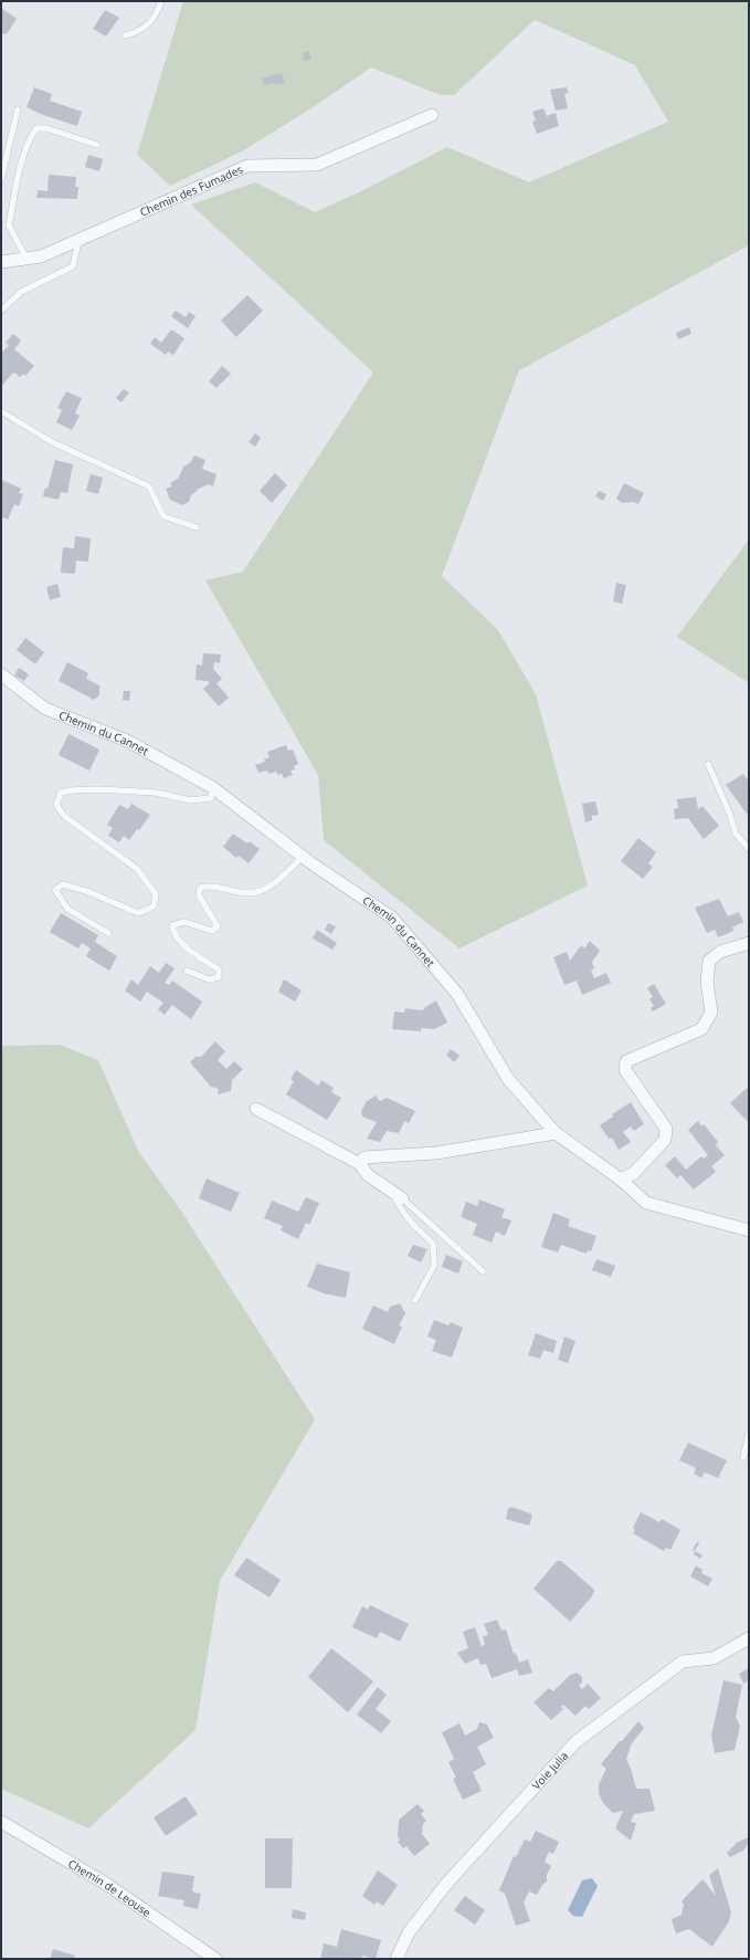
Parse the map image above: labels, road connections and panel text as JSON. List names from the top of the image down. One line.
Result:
{"streets":{"street":["Chemin des Fumades","Chemin du Cannet","Voie Julia","Chemin de Leouse"]}}
